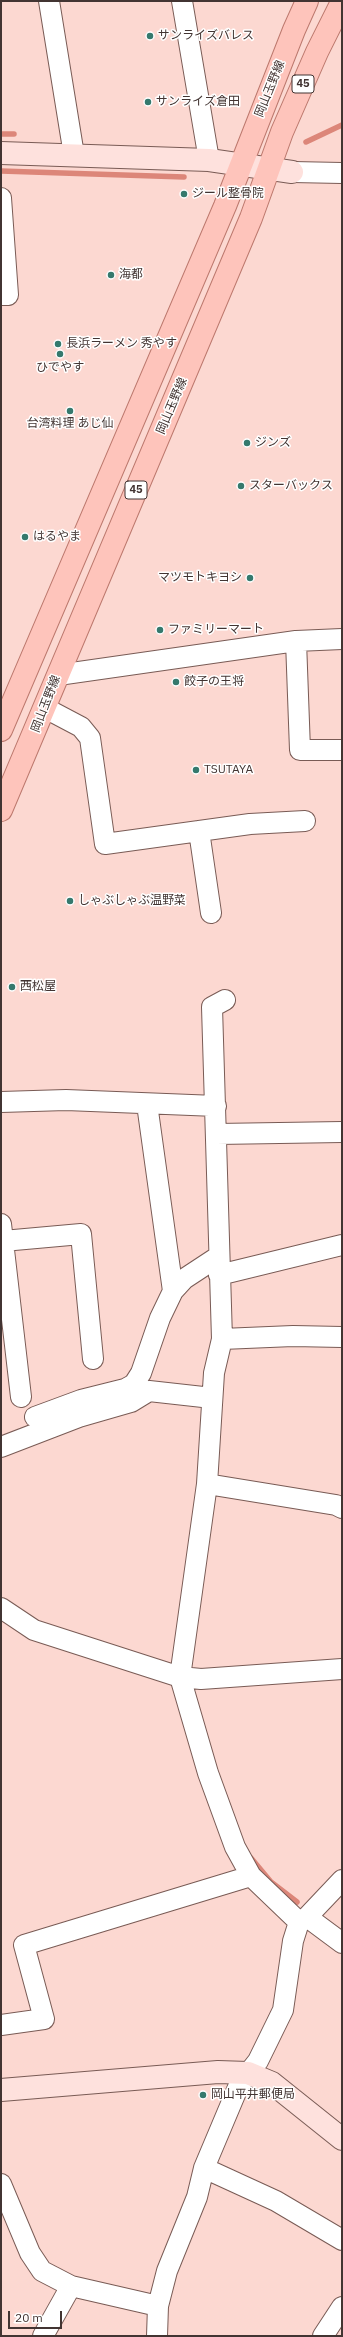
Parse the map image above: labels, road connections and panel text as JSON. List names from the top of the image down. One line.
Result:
{"streets":{"main road":["45","岡山玉野線"]},"places":["サンライズバレス","サンライズ倉田","ジール整骨院","海都","長浜ラーメン 秀やす","ひでやす","台湾料理 あじ仙","ジンズ","スターバックス","はるやま","マツモトキヨシ","ファミリーマート","餃子の王将","TSUTAYA","しゃぶしゃぶ温野菜","西松屋","岡山平井郵便局"],"scale_bar":"20 m"}
